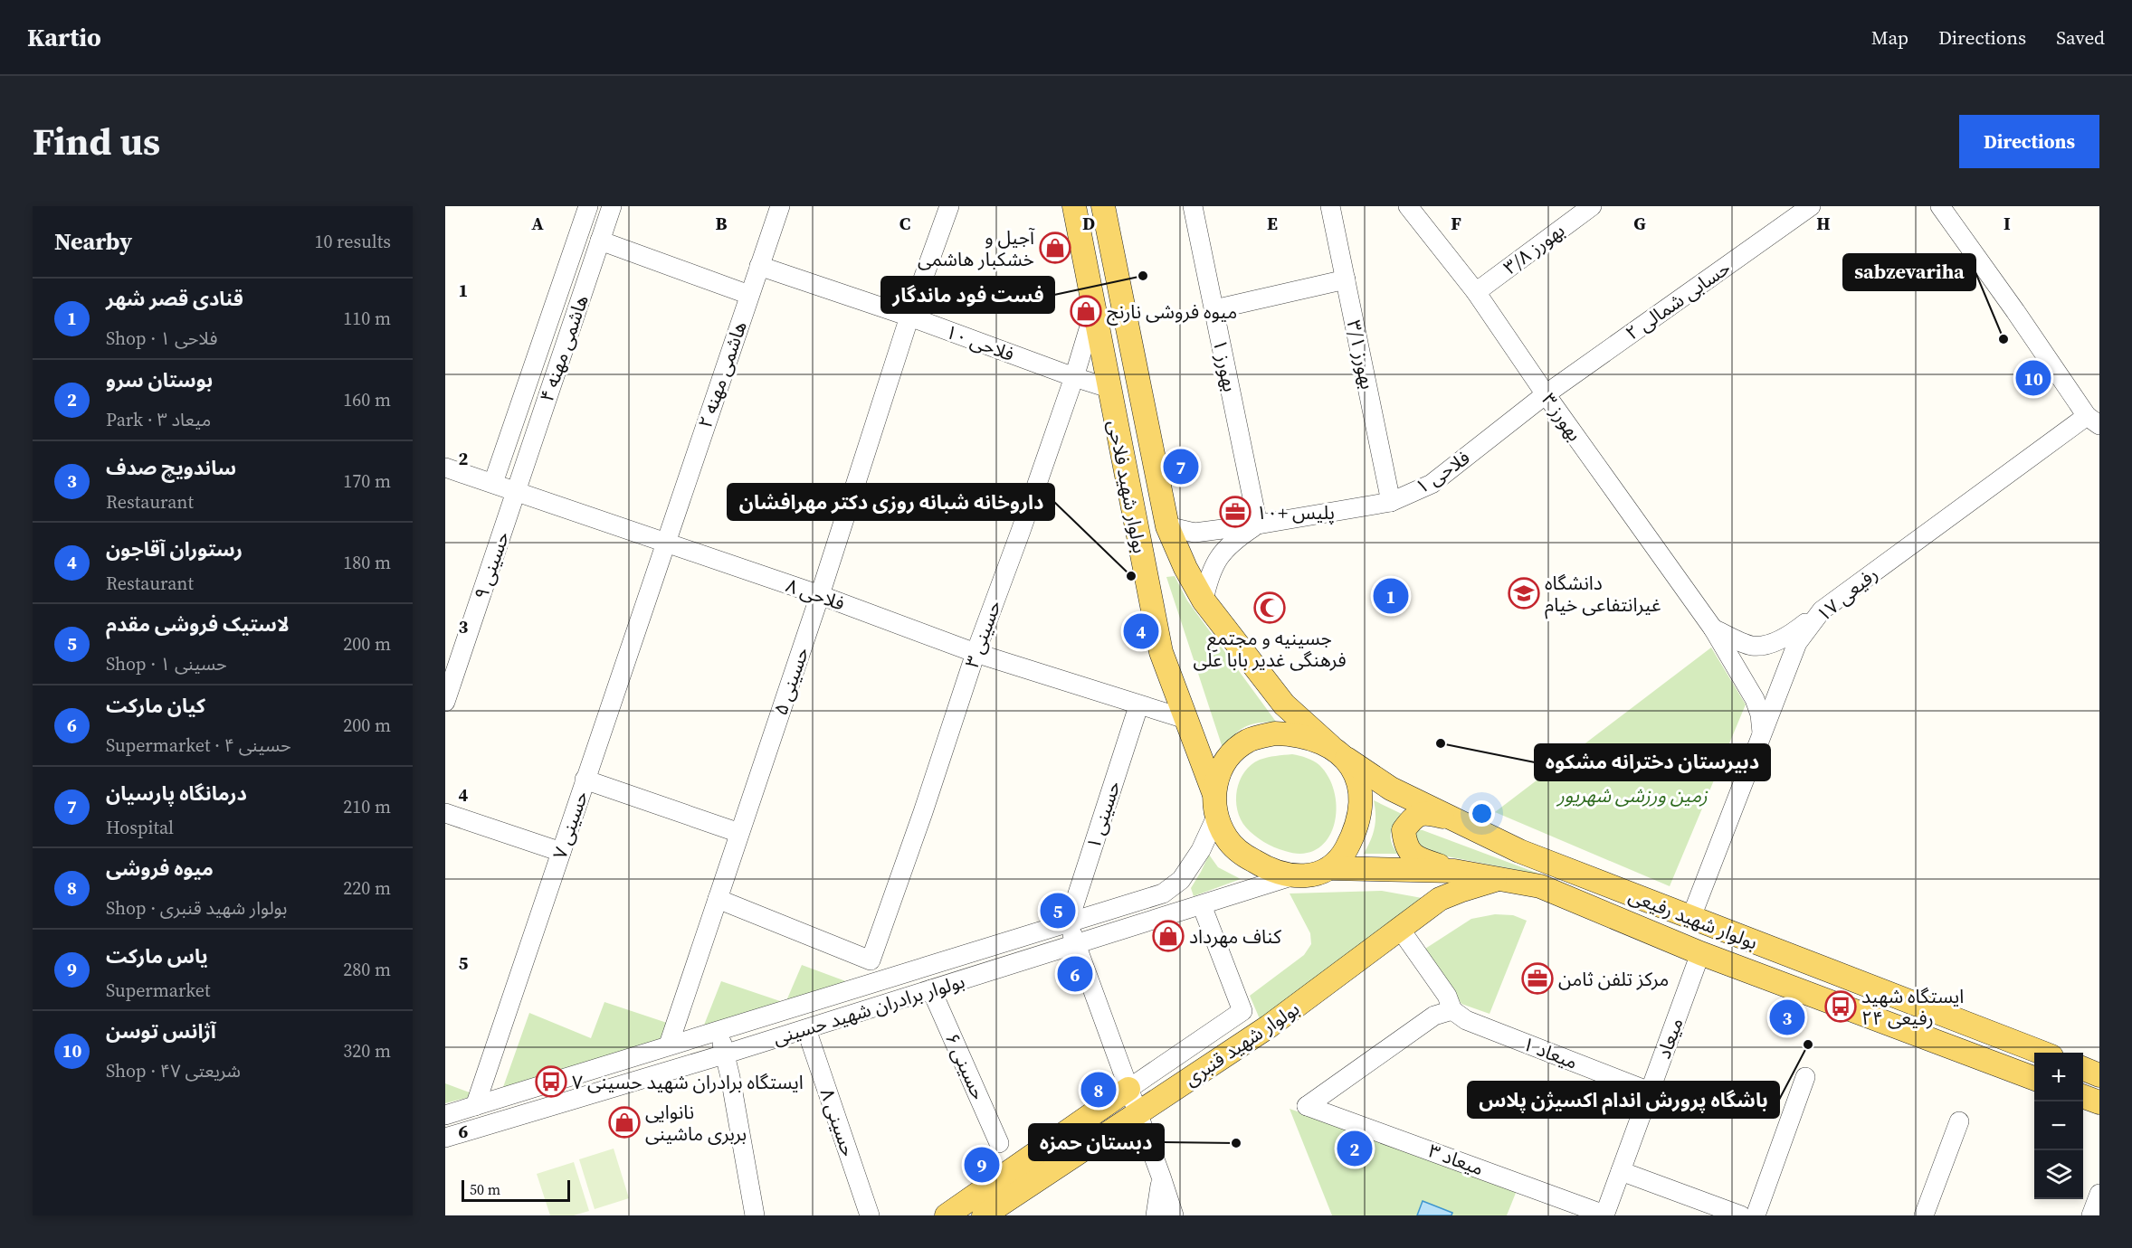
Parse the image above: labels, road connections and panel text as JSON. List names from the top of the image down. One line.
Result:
{"streets":{"main road":["بولوار شهید فلاحی","بولوار شهید رفیعی","بولوار شهید قنبری"],"street":["بهورز ۳/۸","حسابی شمالی ۲","فلاحی ۱۰","هاشمی مهنه ۴","بهورز ۳/۱","بهورز ۱","هاشمی مهنه ۲","بهورز ۳","فلاحی ۱","حسینی ۹","فلاحی ۸","رفیعی ۱۷","حسینی ۳","حسینی ۵","حسینی ۱","حسینی ۷","بولوار برادران شهید حسینی","میعاد","میعاد ۱","حسینی ۶","حسینی ۸","میعاد ۳"]},"crossings":[["بهورز ۳/۸","بهورز ۳"],["حسابی شمالی ۲","بهورز ۳"],["حسابی شمالی ۲","فلاحی ۱"],["فلاحی ۱۰","هاشمی مهنه ۲"],["فلاحی ۱۰","بولوار شهید فلاحی"],["فلاحی ۱۰","حسینی ۳"],["فلاحی ۱۰","حسینی ۵"],["هاشمی مهنه ۴","حسینی ۹"],["هاشمی مهنه ۴","فلاحی ۸"],["بهورز ۳/۱","فلاحی ۱"],["بهورز ۱","فلاحی ۱"],["هاشمی مهنه ۲","فلاحی ۸"],["هاشمی مهنه ۲","حسینی ۷"],["بهورز ۳","فلاحی ۱"],["بهورز ۳","رفیعی ۱۷"],["فلاحی ۱","بولوار شهید فلاحی"],["بولوار شهید فلاحی","فلاحی ۸"],["بولوار شهید فلاحی","حسینی ۳"],["بولوار شهید فلاحی","بولوار شهید رفیعی"],["بولوار شهید فلاحی","بولوار برادران شهید حسینی"],["حسینی ۹","فلاحی ۸"],["فلاحی ۸","حسینی ۳"],["فلاحی ۸","حسینی ۵"],["فلاحی ۸","حسینی ۱"],["فلاحی ۸","حسینی ۷"],["رفیعی ۱۷","بولوار شهید رفیعی"],["حسینی ۳","حسینی ۵"],["حسینی ۵","بولوار برادران شهید حسینی"],["حسینی ۱","بولوار برادران شهید حسینی"],["حسینی ۷","بولوار برادران شهید حسینی"],["بولوار شهید رفیعی","بولوار برادران شهید حسینی"],["بولوار شهید رفیعی","میعاد"],["بولوار شهید رفیعی","بولوار شهید قنبری"],["بولوار برادران شهید حسینی","بولوار شهید قنبری"],["بولوار برادران شهید حسینی","حسینی ۶"],["بولوار برادران شهید حسینی","حسینی ۸"],["میعاد","میعاد ۱"],["میعاد","میعاد ۳"],["میعاد ۱","میعاد ۳"]],"parks":["زمین ورزشی شهریور"],"places":{"shop":["آجیل و خشکبار هاشمی","میوه فروشی نارنج","کناف مهرداد","نانوایی بربری ماشینی"],"other":["فست فود ماندگار","sabzevariha","داروخانه شبانه روزی دکتر مهرافشان","دبیرستان دخترانه مشکوه","باشگاه پرورش اندام اکسیژن پلاس","دبستان حمزه"],"office":["پلیس +۱۰","مرکز تلفن ثامن"],"school or university":["دانشگاه غیرانتفاعی خیام"],"mosque":["جسینیه و مجتمع فرهنگی غدیر بابا علی"],"bus stop":["ایستگاه شهید رفیعی ۲۴","ایستگاه برادران شهید حسینی ۷"]},"scale_bar":"50 m","page":{"header":"Kartio","nav":["Map","Directions","Saved"],"title":"Find us","buttons":"Directions","heading":["Nearby","10 results"],"list":[{"mark":"1","name":"قنادی قصر شهر","note":"Shop · فلاحی ۱","value":"110 m"},{"mark":"2","name":"بوستان سرو","note":"Park · میعاد ۳","value":"160 m"},{"mark":"3","name":"ساندویچ صدف","note":"Restaurant","value":"170 m"},{"mark":"4","name":"رستوران آقاجون","note":"Restaurant","value":"180 m"},{"mark":"5","name":"لاستیک فروشی مقدم","note":"Shop · حسینی ۱","value":"200 m"},{"mark":"6","name":"کیان مارکت","note":"Supermarket · حسینی ۴","value":"200 m"},{"mark":"7","name":"درمانگاه پارسیان","note":"Hospital","value":"210 m"},{"mark":"8","name":"میوه فروشی","note":"Shop · بولوار شهید قنبری","value":"220 m"},{"mark":"9","name":"یاس مارکت","note":"Supermarket","value":"280 m"},{"mark":"10","name":"آژانس توسن","note":"Shop · شریعتی ۴۷","value":"320 m"}],"pins":["10","7","1","4","5","6","3","8","2","9"],"map_buttons":["+","−"],"scale":"50 m"},"grid":{"columns":["A","B","C","D","E","F","G","H","I"],"rows":["1","2","3","4","5","6"]}}
